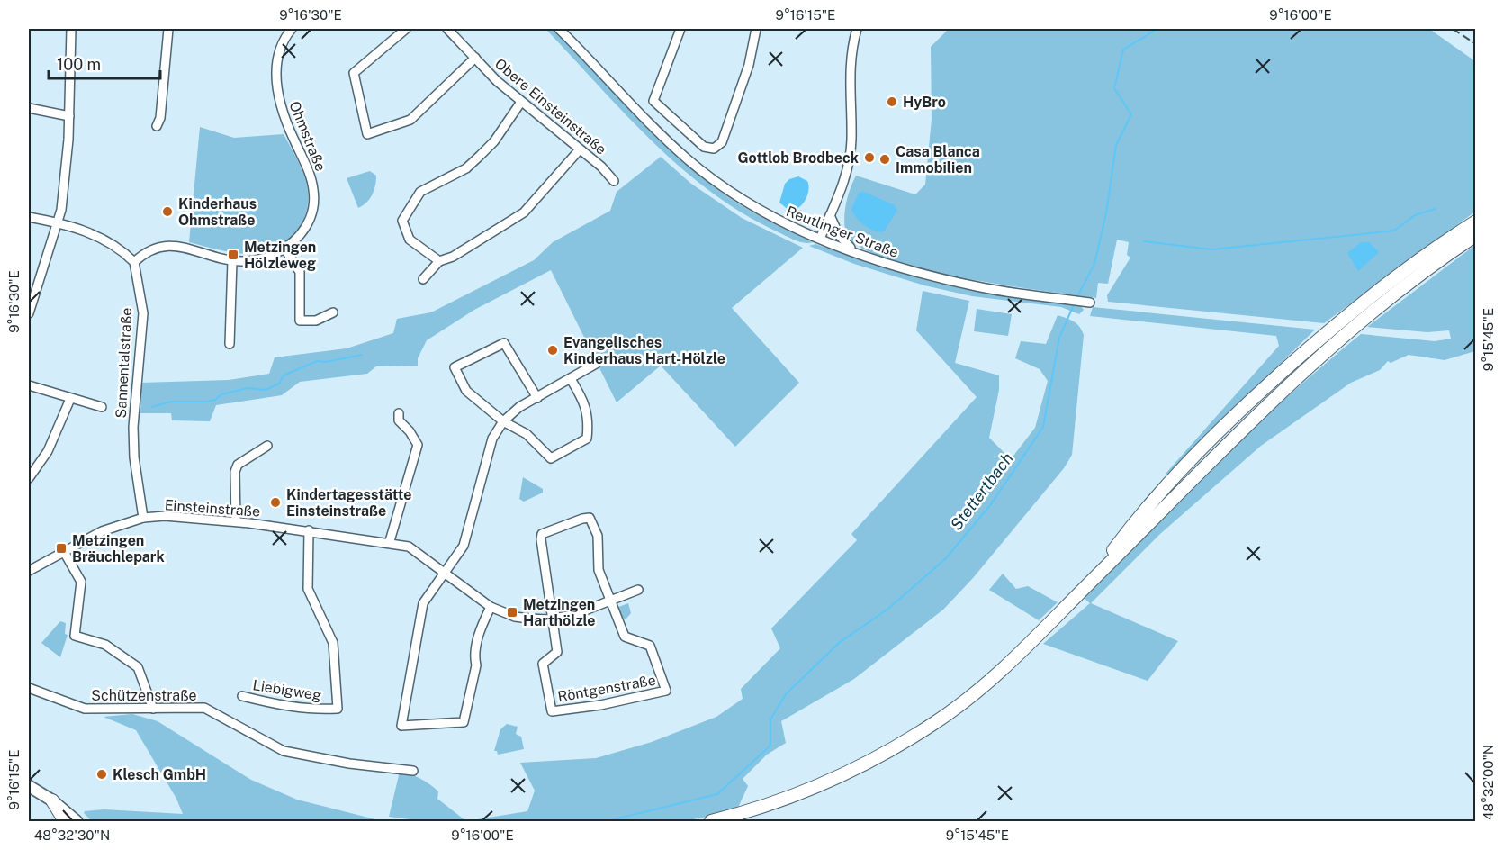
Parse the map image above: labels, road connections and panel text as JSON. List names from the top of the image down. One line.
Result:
{"streets":{"street":["Obere Einsteinstraße","Ohmstraße","Reutlinger Straße","Sannentalstraße","Einsteinstraße","Röntgenstraße","Liebigweg","Schützenstraße"]},"crossings":[["Ohmstraße","Sannentalstraße"],["Sannentalstraße","Einsteinstraße"],["Einsteinstraße","Röntgenstraße"],["Einsteinstraße","Liebigweg"]],"water":["Stettertbach"],"places":{"other":["HyBro","Gottlob Brodbeck","Casa Blanca Immobilien","Kinderhaus Ohmstraße","Evangelisches Kinderhaus Hart-Hölzle","Kindertagesstätte Einsteinstraße","Klesch GmbH"],"transit":["Metzingen Hölzleweg","Metzingen Bräuchlepark","Metzingen Harthölzle"]},"scale_bar":"100 m","coordinates":["9°16'30\"E","9°16'15\"E","9°16'00\"E","9°15'45\"E","48°32'00\"N","48°32'30\"N"]}
